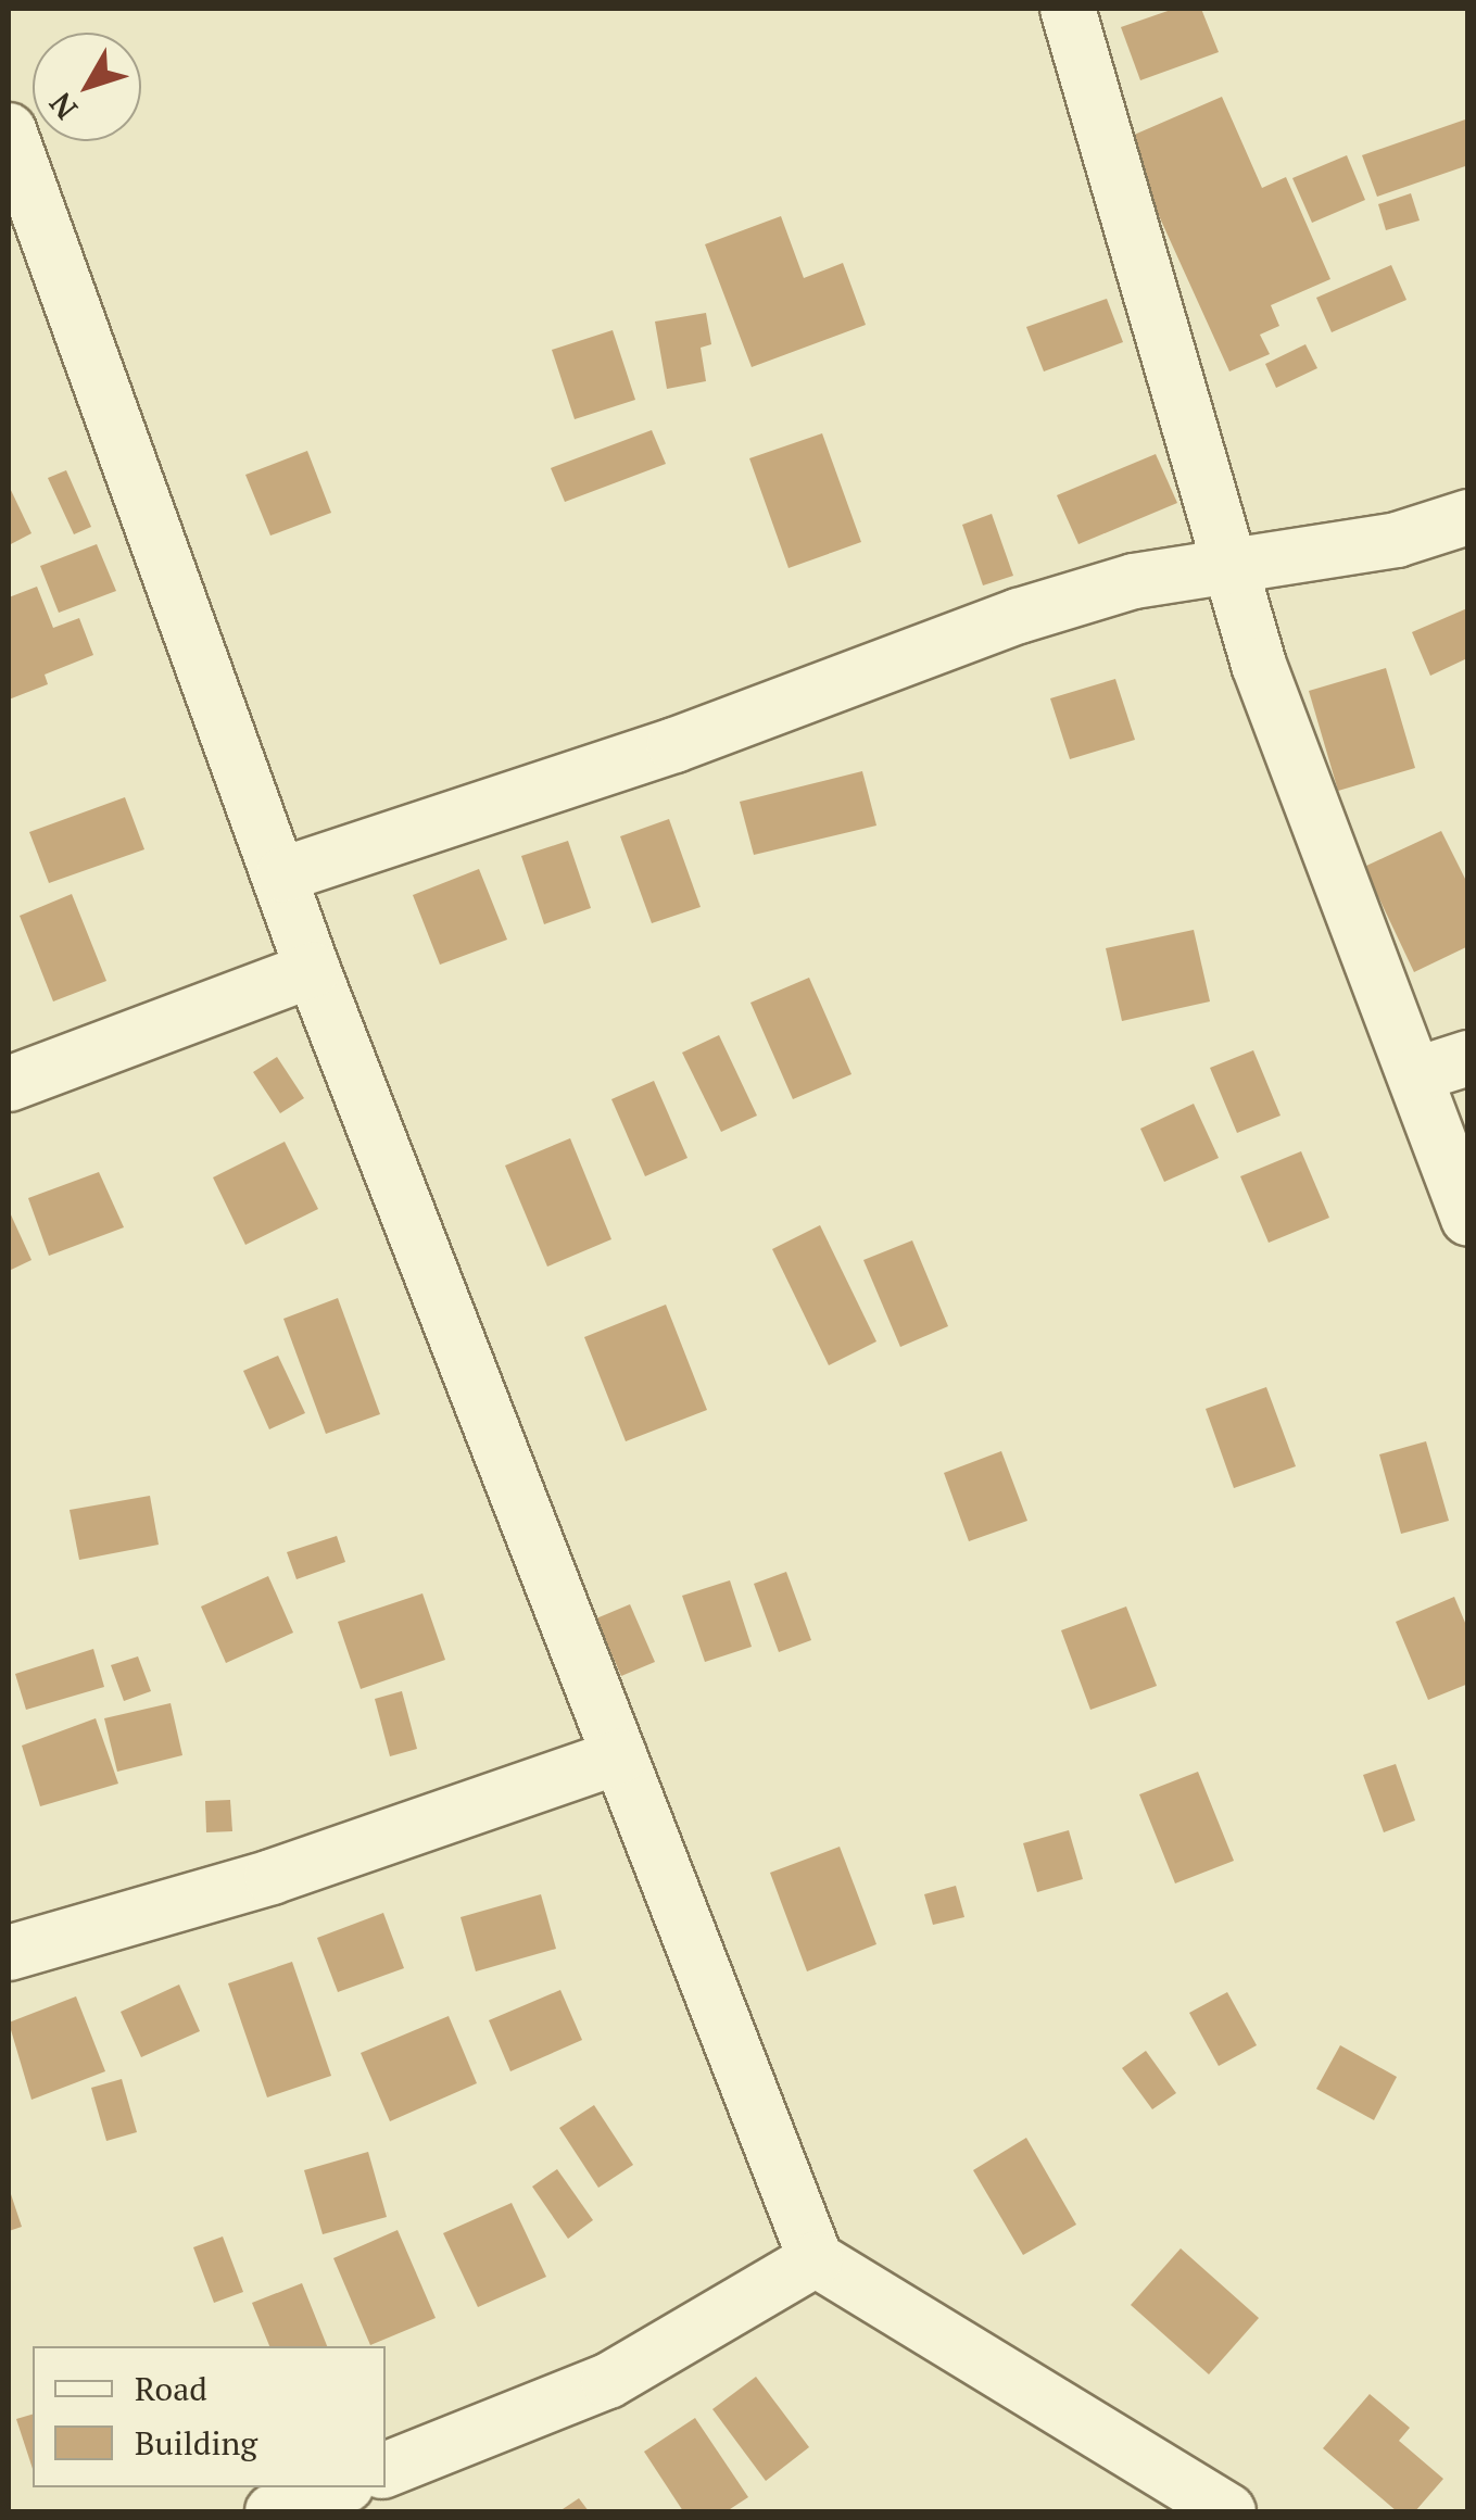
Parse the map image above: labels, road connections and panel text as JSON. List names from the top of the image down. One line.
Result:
{"legend":["Road","Building"],"north":"bottom left"}
